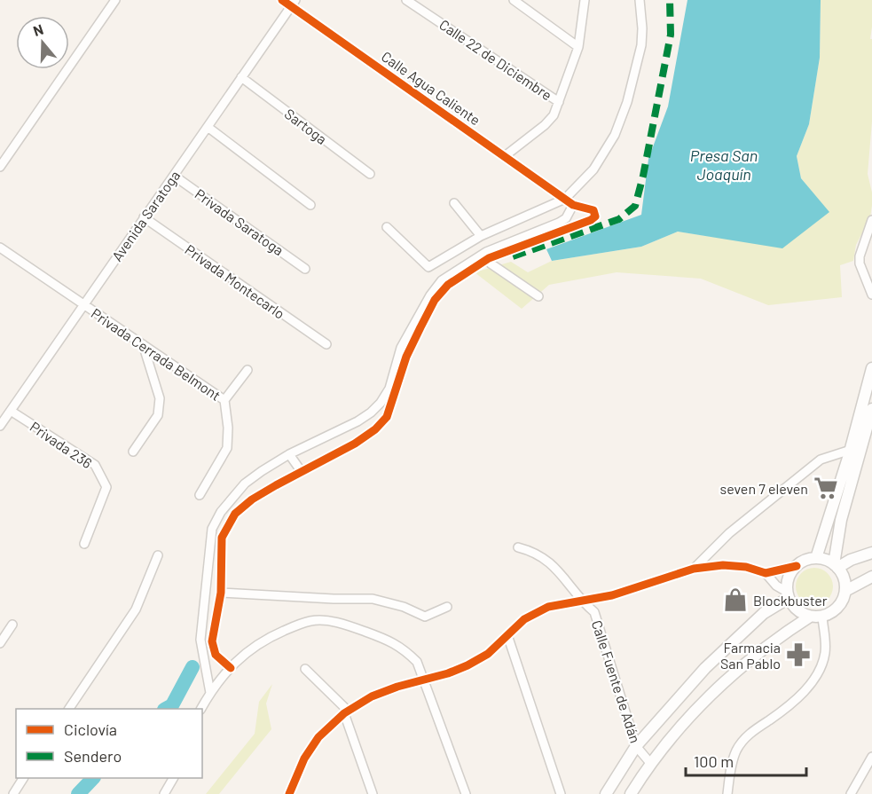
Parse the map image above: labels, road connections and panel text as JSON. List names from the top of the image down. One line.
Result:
{"streets":{"street":["Calle 22 de Diciembre","Calle Agua Caliente","Sartoga","Avenida Saratoga","Privada Saratoga","Privada Montecarlo","Privada Cerrada Belmont","Privada 236","Calle Fuente de Adán"]},"crossings":[["Calle Agua Caliente","Avenida Saratoga"],["Sartoga","Avenida Saratoga"],["Avenida Saratoga","Privada Saratoga"],["Avenida Saratoga","Privada Montecarlo"],["Avenida Saratoga","Privada Cerrada Belmont"],["Avenida Saratoga","Privada 236"]],"water":["Presa San Joaquín"],"places":{"supermarket":["seven 7 eleven"],"shop":["Blockbuster"],"pharmacy":["Farmacia San Pablo"]},"legend":["Ciclovía","Sendero"],"scale_bar":"100 m","north":"top"}
